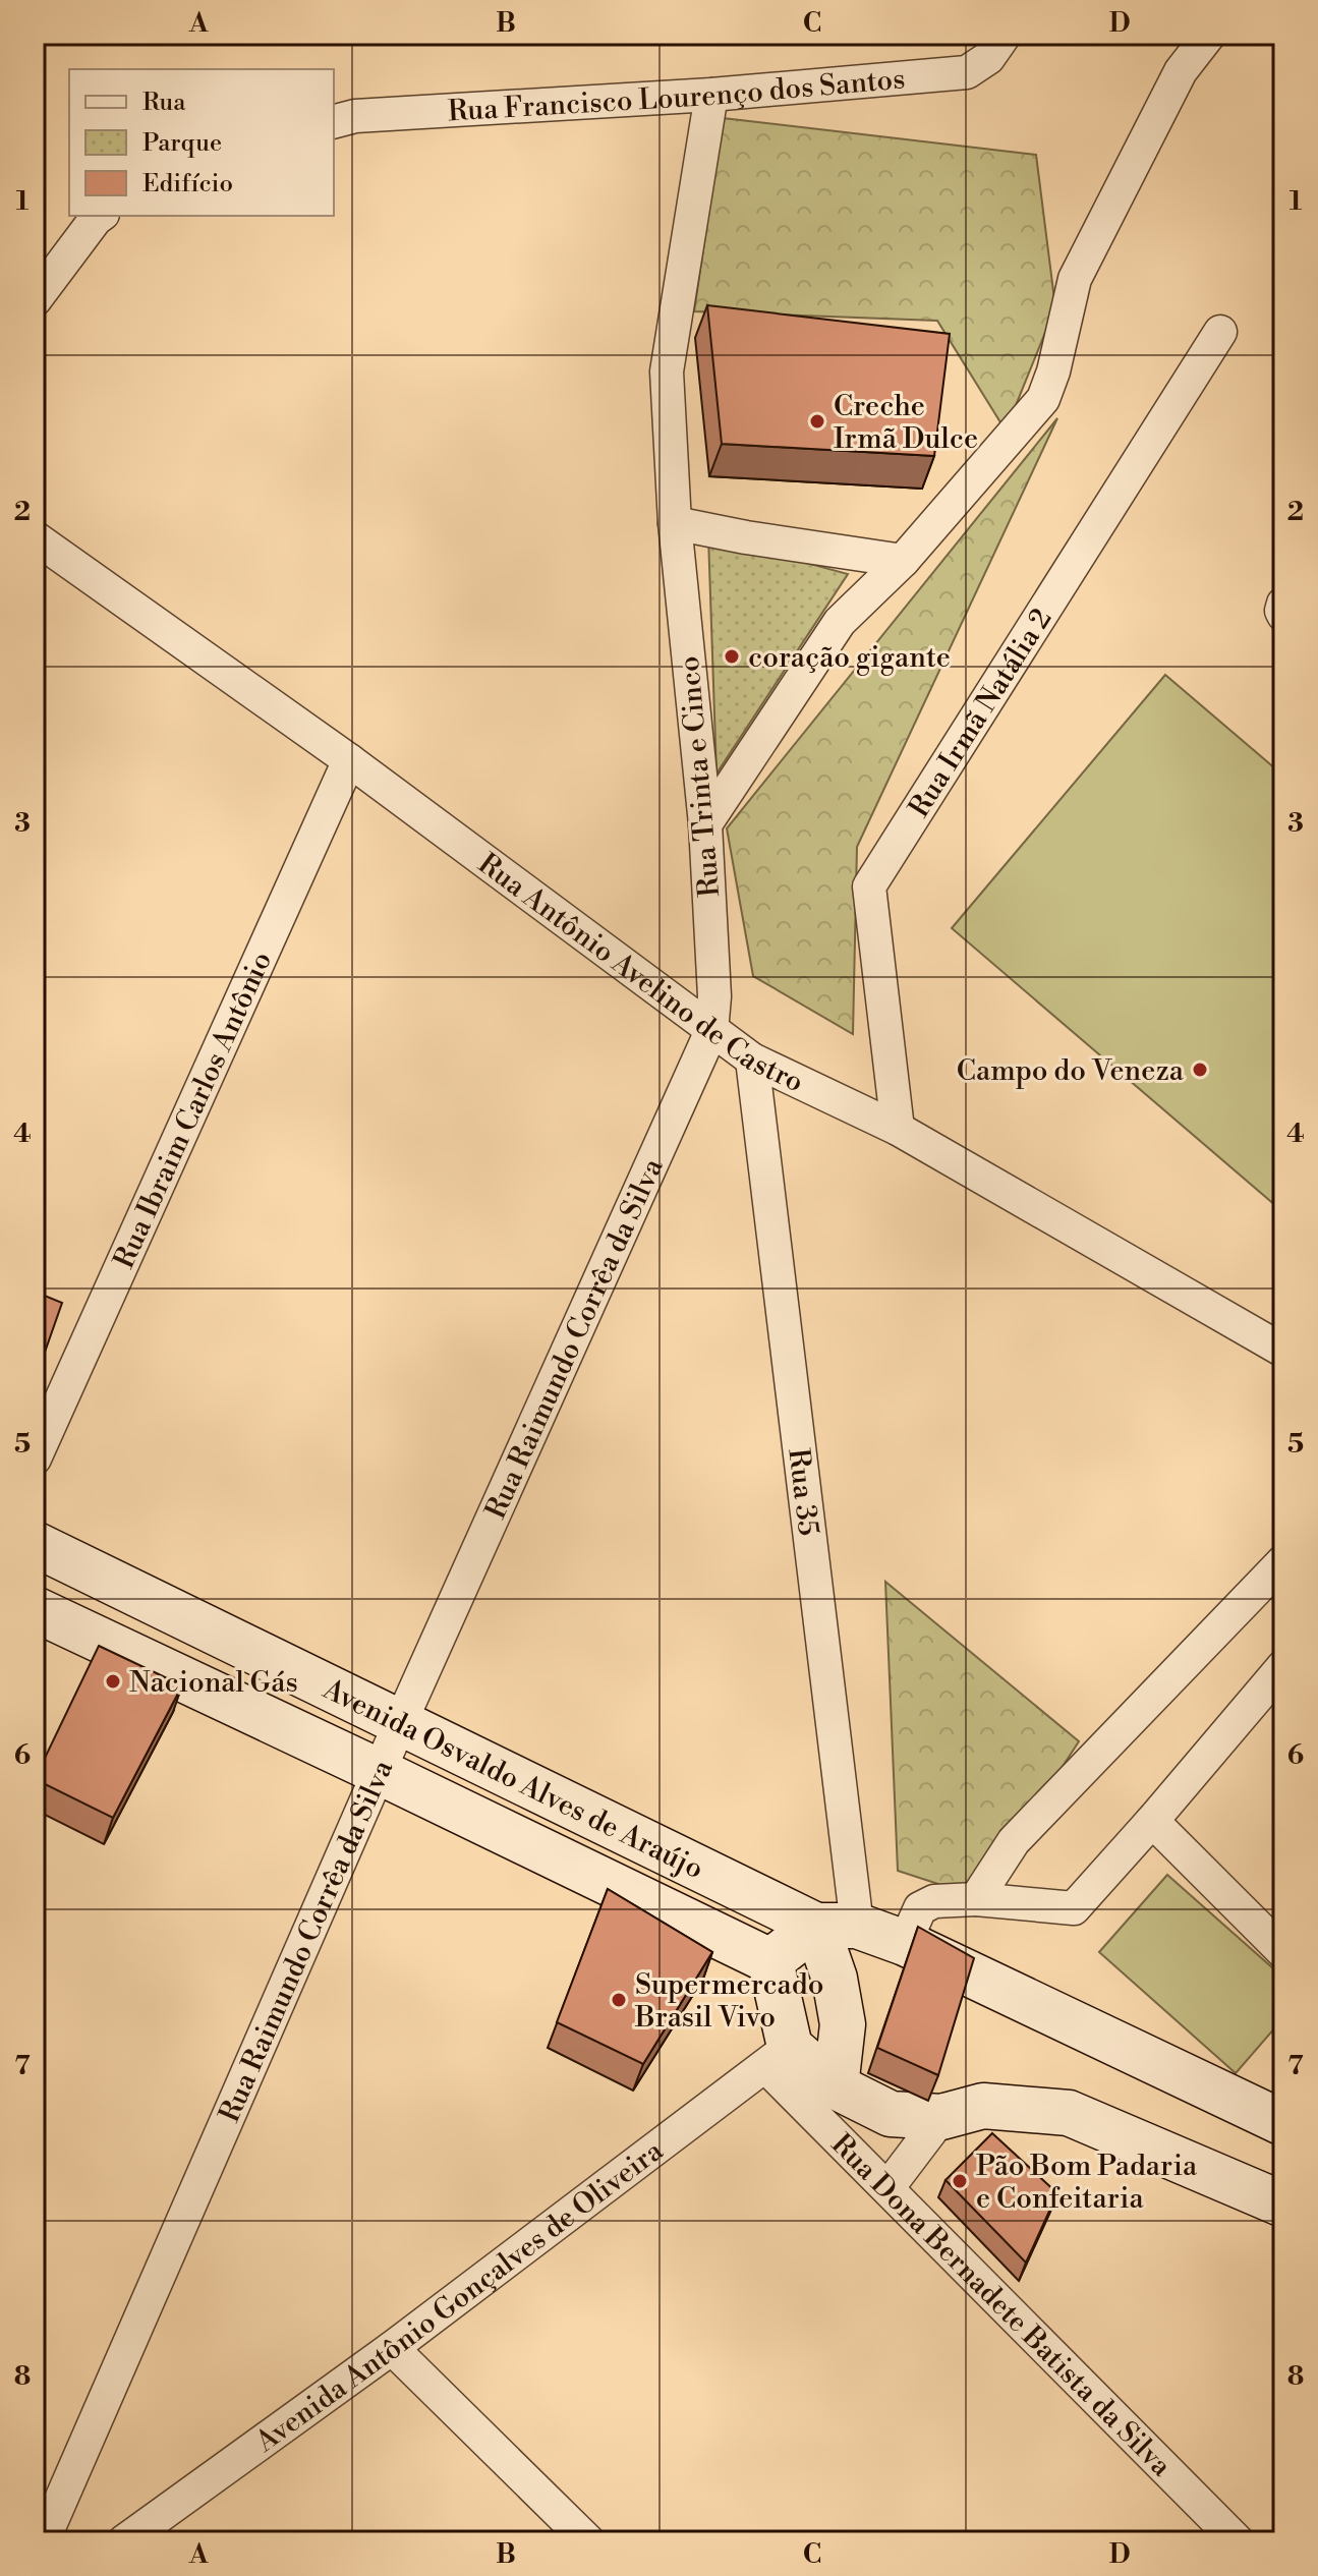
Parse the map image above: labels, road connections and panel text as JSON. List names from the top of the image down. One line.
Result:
{"streets":{"street":["Rua Francisco Lourenço dos Santos","Rua Irmã Natália 2","Rua Trinta e Cinco","Rua Antônio Avelino de Castro","Rua Ibraim Carlos Antônio","Rua Raimundo Corrêa da Silva","Rua 35","Avenida Osvaldo Alves de Araújo","Avenida Antônio Gonçalves de Oliveira","Rua Dona Bernadete Batista da Silva"]},"crossings":[["Rua Francisco Lourenço dos Santos","Rua Trinta e Cinco"],["Rua Irmã Natália 2","Rua Antônio Avelino de Castro"],["Rua Trinta e Cinco","Rua Antônio Avelino de Castro"],["Rua Trinta e Cinco","Rua Raimundo Corrêa da Silva"],["Rua Antônio Avelino de Castro","Rua Ibraim Carlos Antônio"],["Rua Antônio Avelino de Castro","Rua Raimundo Corrêa da Silva"],["Rua Antônio Avelino de Castro","Rua 35"],["Rua Raimundo Corrêa da Silva","Avenida Osvaldo Alves de Araújo"],["Rua 35","Avenida Osvaldo Alves de Araújo"],["Avenida Antônio Gonçalves de Oliveira","Rua Dona Bernadete Batista da Silva"]],"places":["Creche Irmã Dulce","coração gigante","Campo do Veneza","Nacional Gás","Supermercado Brasil Vivo","Pão Bom Padaria e Confeitaria"],"legend":["Rua","Parque","Edifício"],"grid":{"columns":["A","B","C","D"],"rows":["1","2","3","4","5","6","7","8"]}}
